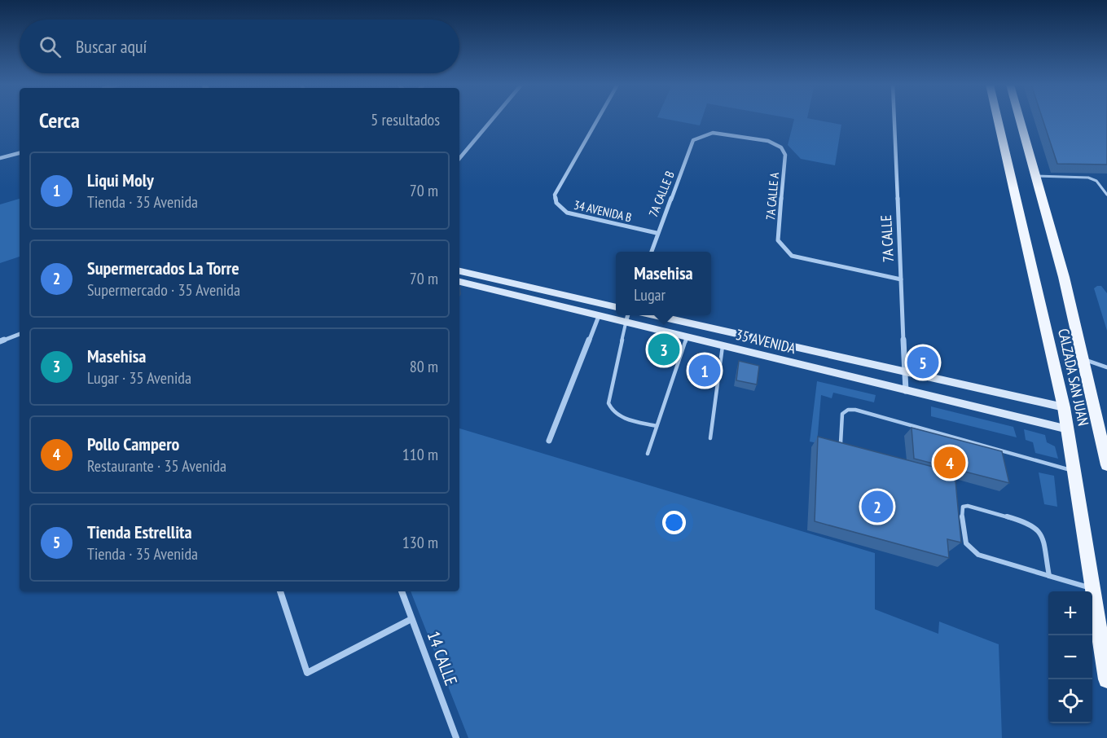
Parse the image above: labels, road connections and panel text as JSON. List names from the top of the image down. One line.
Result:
{"streets":{"main road":["CALZADA SAN JUAN"],"street":["7A CALLE B","7A CALLE A","34 AVENIDA B","7A CALLE","35 AVENIDA","14 CALLE"]},"crossings":[["7A CALLE B","7A CALLE A"],["7A CALLE B","34 AVENIDA B"],["7A CALLE A","7A CALLE"],["7A CALLE","35 AVENIDA"],["35 AVENIDA","CALZADA SAN JUAN"]],"page":{"search":"Buscar aquí","heading":["Cerca","5 resultados"],"list":[{"mark":"1","name":"Liqui Moly","note":"Tienda · 35 Avenida","value":"70 m"},{"mark":"2","name":"Supermercados La Torre","note":"Supermercado · 35 Avenida","value":"70 m"},{"mark":"3","name":"Masehisa","note":"Lugar · 35 Avenida","value":"80 m"},{"mark":"4","name":"Pollo Campero","note":"Restaurante · 35 Avenida","value":"110 m"},{"mark":"5","name":"Tienda Estrellita","note":"Tienda · 35 Avenida","value":"130 m"}],"popup":["Masehisa","Lugar"],"pins":["3","5","1","4","2"],"map_buttons":["+","−"]}}
